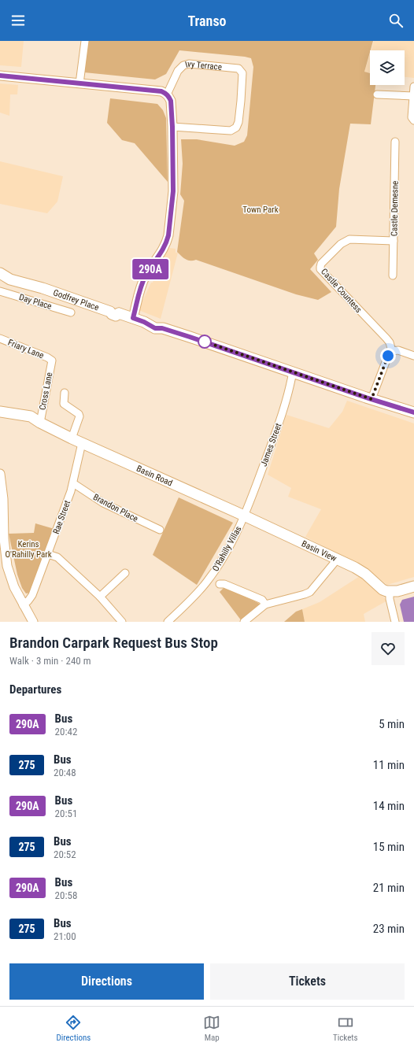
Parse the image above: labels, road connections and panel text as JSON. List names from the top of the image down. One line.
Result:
{"streets":{"main road":["Godfrey Place","Basin Road","Basin View"],"street":["Ivy Terrace","Castle Demesne","Castle Countess","Day Place","Friary Lane","Cross Lane","James Street","Brandon Place","Rae Street","O'Rahilly Villas"]},"crossings":[["Castle Demesne","Castle Countess"],["Godfrey Place","James Street"],["Friary Lane","Cross Lane"],["Cross Lane","Basin Road"],["James Street","Basin Road"],["James Street","O'Rahilly Villas"],["James Street","Basin View"],["Basin Road","Rae Street"],["Basin Road","O'Rahilly Villas"],["Basin Road","Basin View"],["Brandon Place","Rae Street"],["O'Rahilly Villas","Basin View"]],"parks":["Town Park","Kerins O'Rahilly Park"],"lines":["bus line 290A"],"page":{"header":"Transo","on_map":"290A","heading":[["Brandon Carpark Request Bus Stop","Walk · 3 min · 240 m"],"Departures"],"list":[{"mark":"290A","name":"Bus","note":"20:42","value":"5 min"},{"mark":"275","name":"Bus","note":"20:48","value":"11 min"},{"mark":"290A","name":"Bus","note":"20:51","value":"14 min"},{"mark":"275","name":"Bus","note":"20:52","value":"15 min"},{"mark":"290A","name":"Bus","note":"20:58","value":"21 min"},{"mark":"275","name":"Bus","note":"21:00","value":"23 min"}],"buttons":["Directions","Tickets"],"tabs":["Directions","Map","Tickets"]}}
